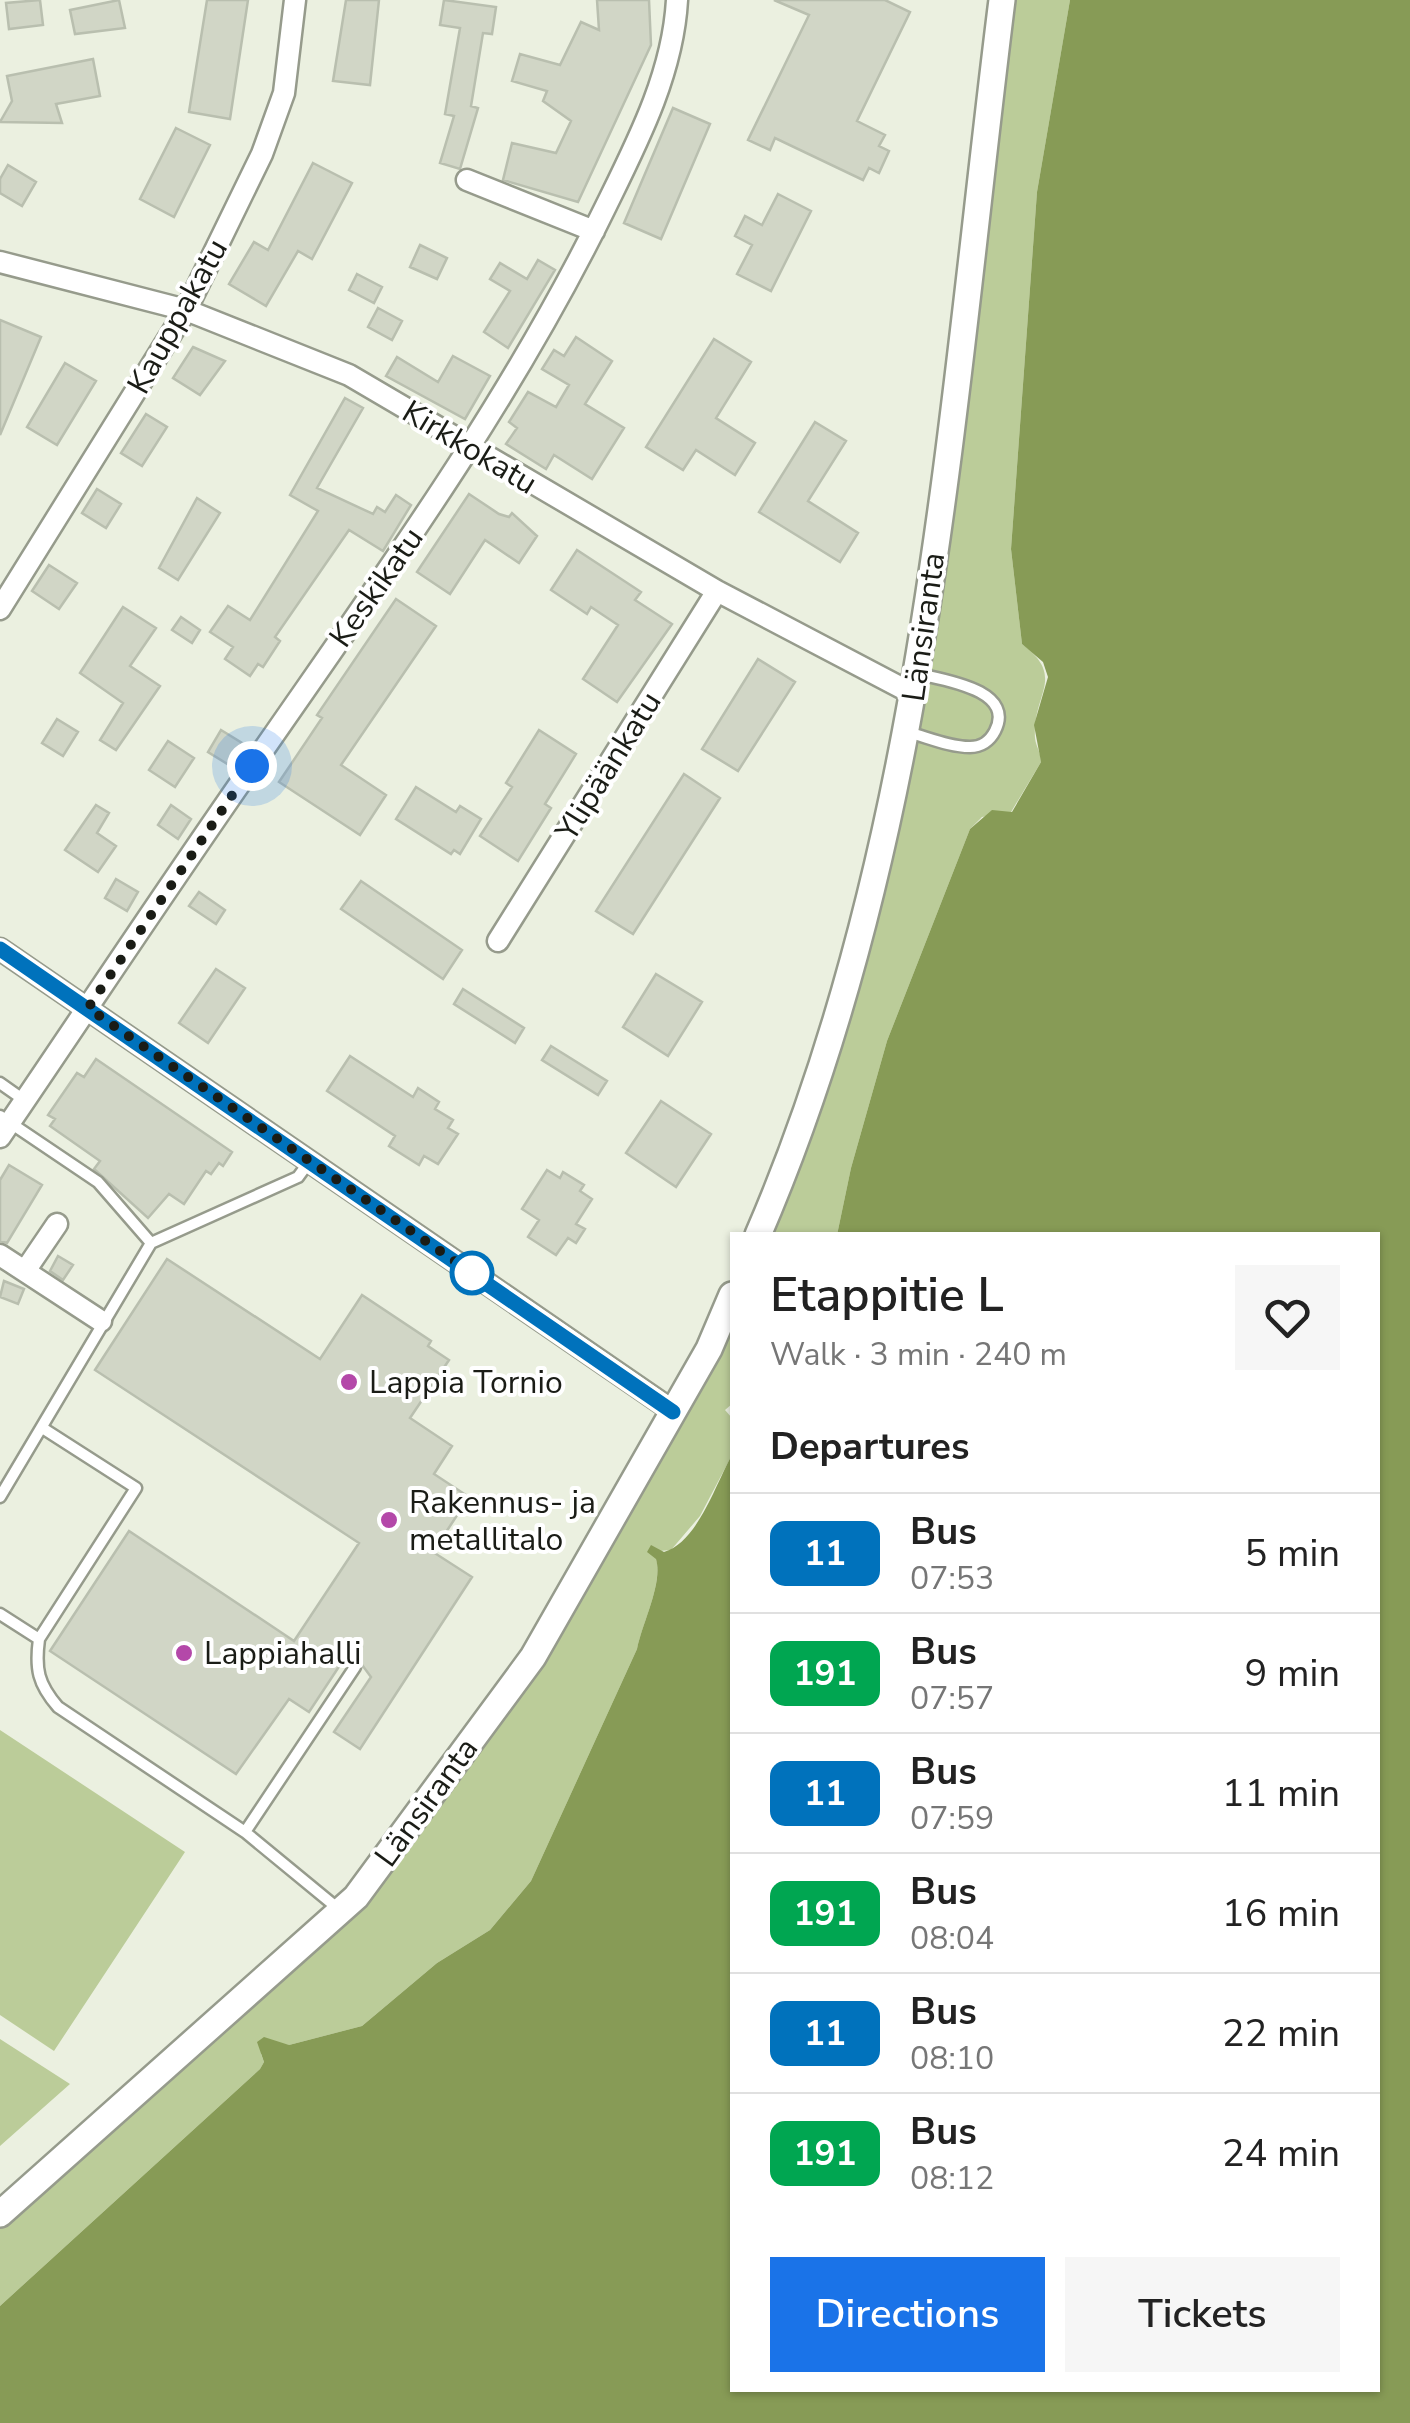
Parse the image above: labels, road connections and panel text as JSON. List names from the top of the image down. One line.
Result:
{"streets":{"street":["Kauppakatu","Kirkkokatu","Keskikatu","Länsiranta","Ylipäänkatu"]},"crossings":[["Kauppakatu","Kirkkokatu"],["Kirkkokatu","Keskikatu"],["Kirkkokatu","Länsiranta"],["Kirkkokatu","Ylipäänkatu"]],"places":["Lappia Tornio","Rakennus- ja metallitalo","Lappiahalli"],"lines":["bus line 11"],"page":{"heading":[["Etappitie L","Walk · 3 min · 240 m"],"Departures"],"list":[{"mark":"11","name":"Bus","note":"07:53","value":"5 min"},{"mark":"191","name":"Bus","note":"07:57","value":"9 min"},{"mark":"11","name":"Bus","note":"07:59","value":"11 min"},{"mark":"191","name":"Bus","note":"08:04","value":"16 min"},{"mark":"11","name":"Bus","note":"08:10","value":"22 min"},{"mark":"191","name":"Bus","note":"08:12","value":"24 min"}],"buttons":["Directions","Tickets"]}}
